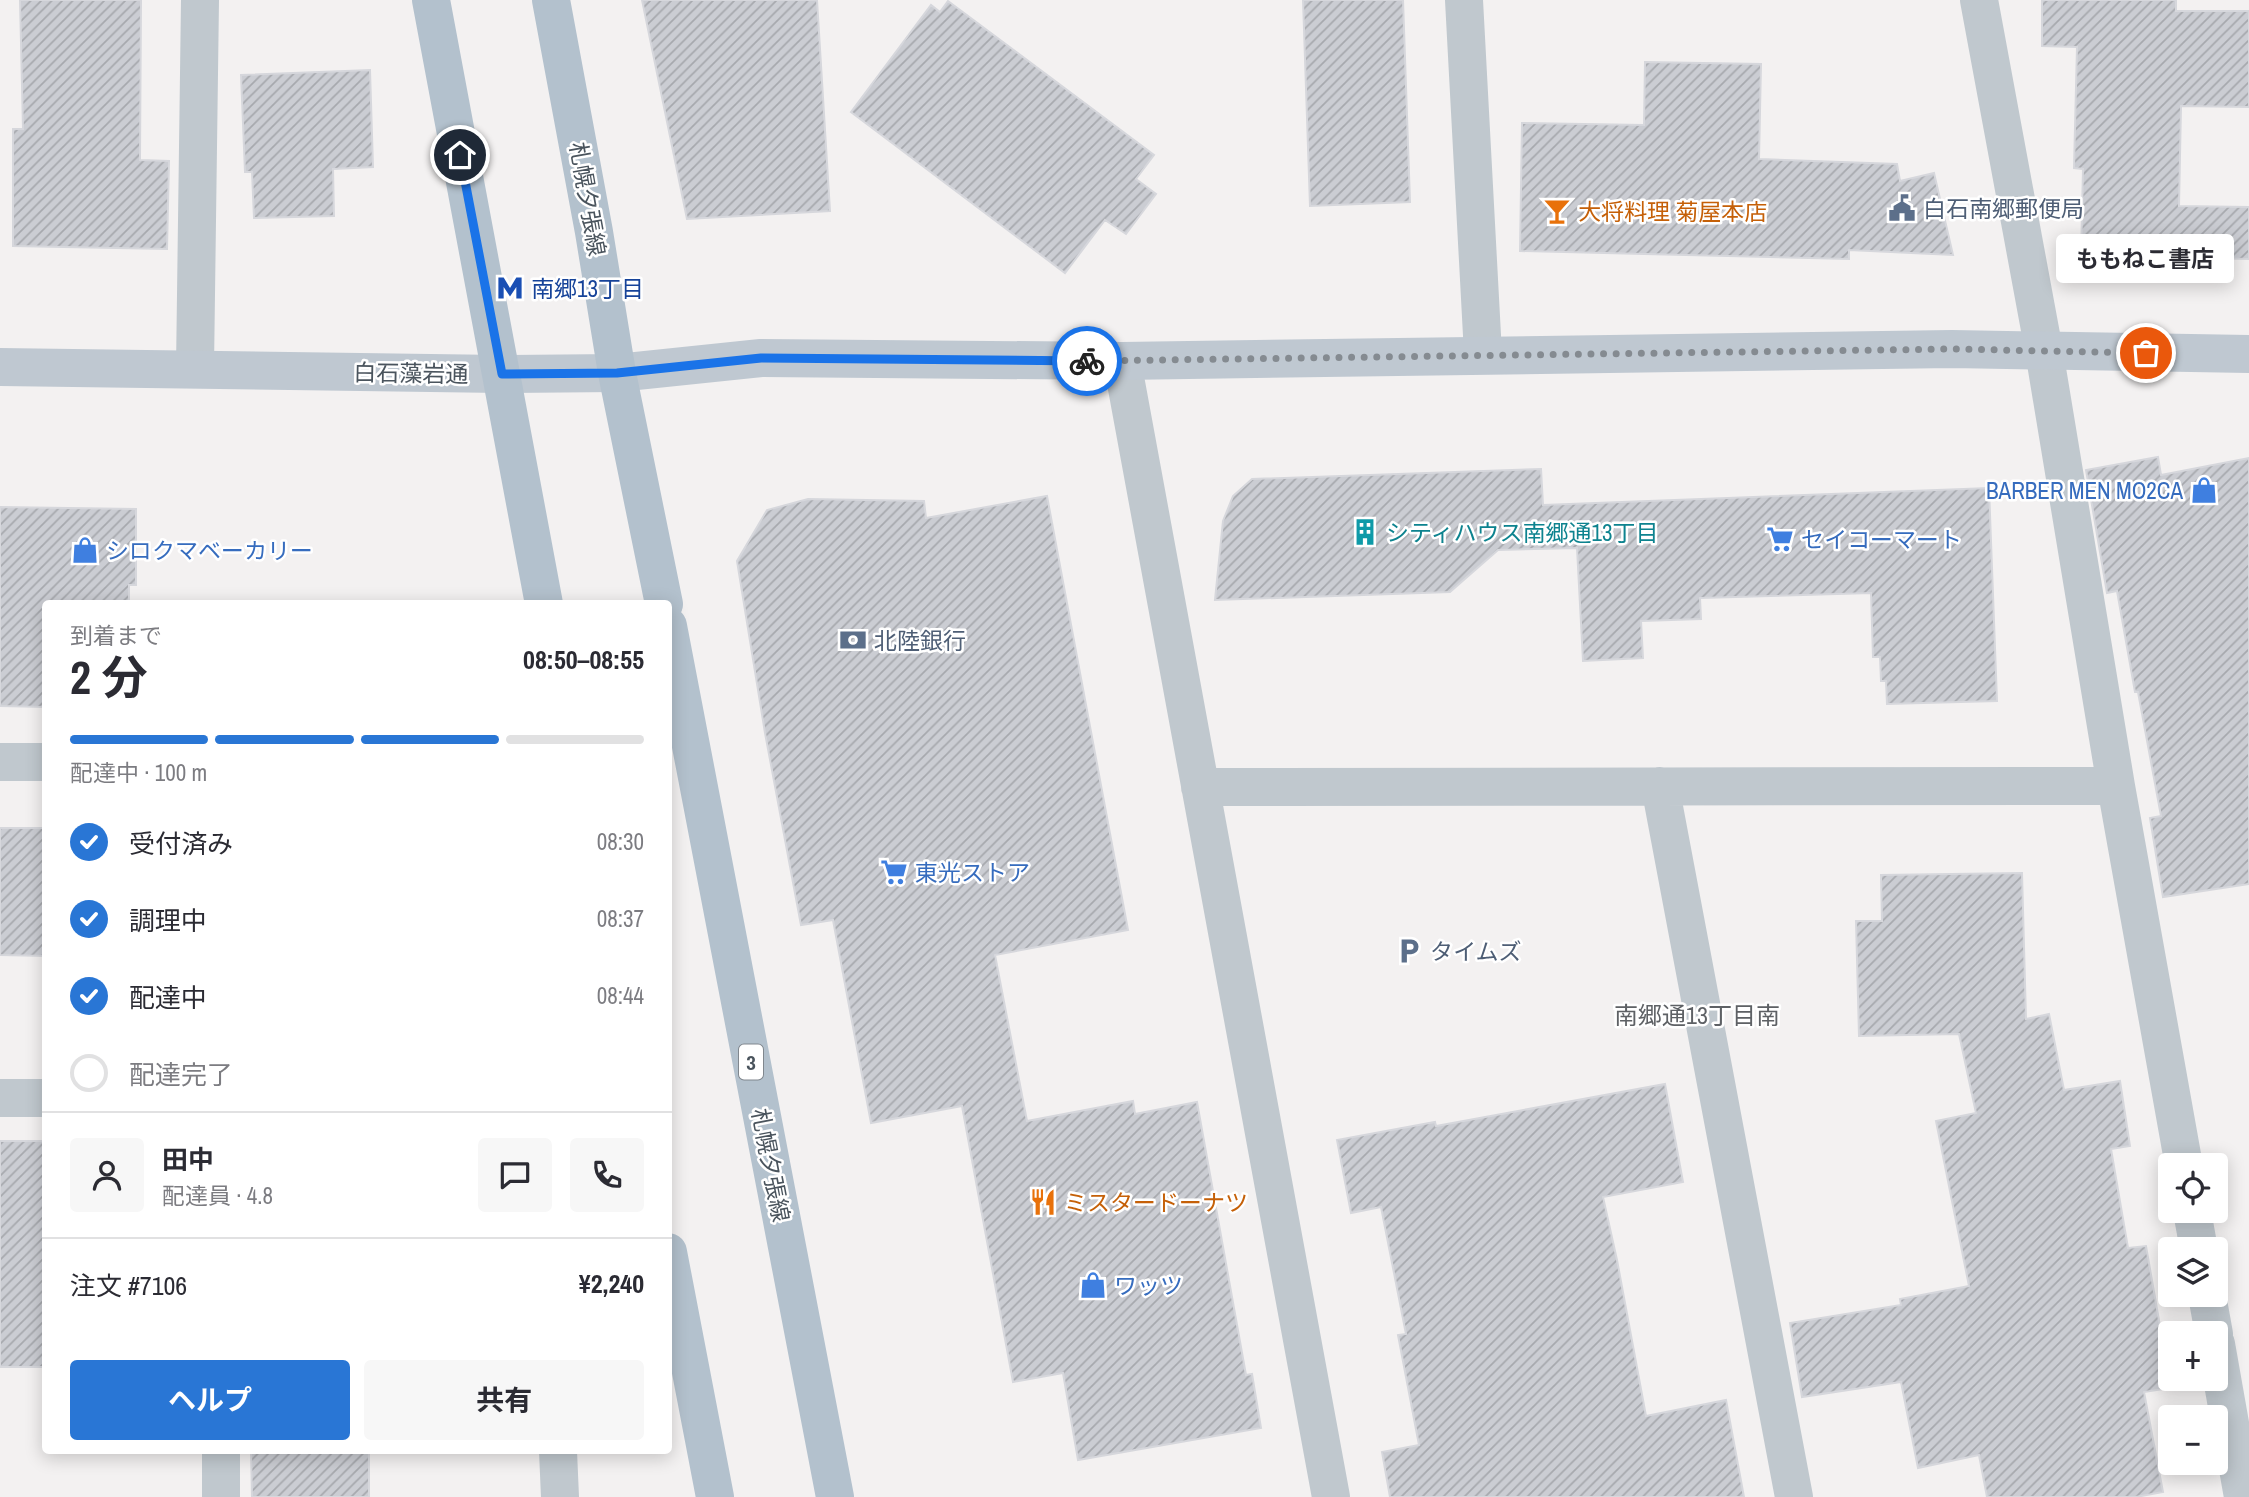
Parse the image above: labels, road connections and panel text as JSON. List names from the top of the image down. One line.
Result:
{"streets":{"main road":["札幌夕張線","白石藻岩通","3"]},"crossings":[["札幌夕張線","白石藻岩通"]],"districts":["南郷通13丁目南"],"places":{"public building":["白石南郷郵便局"],"bar":["大将料理 菊屋本店"],"metro station":["南郷13丁目"],"other":["ももねこ書店"],"shop":["BARBER MEN MO2CA","シロクマベーカリー","ワッツ"],"building":["シティハウス南郷通13丁目"],"supermarket":["セイコーマート","東光ストア"],"bank":["北陸銀行"],"parking":["タイムズ"],"restaurant":["ミスタードーナツ"]},"page":{"bubble":"ももねこ書店","heading":["2 分","到着まで","08:50–08:55"],"panel":["田中","配達員 · 4.8","注文 #7106","¥2,240"],"bar":"配達中 · 100 m","list":[["受付済み","08:30"],["調理中","08:37"],["配達中","08:44"],"配達完了"],"map_buttons":["+","−"],"buttons":["ヘルプ","共有"]}}
